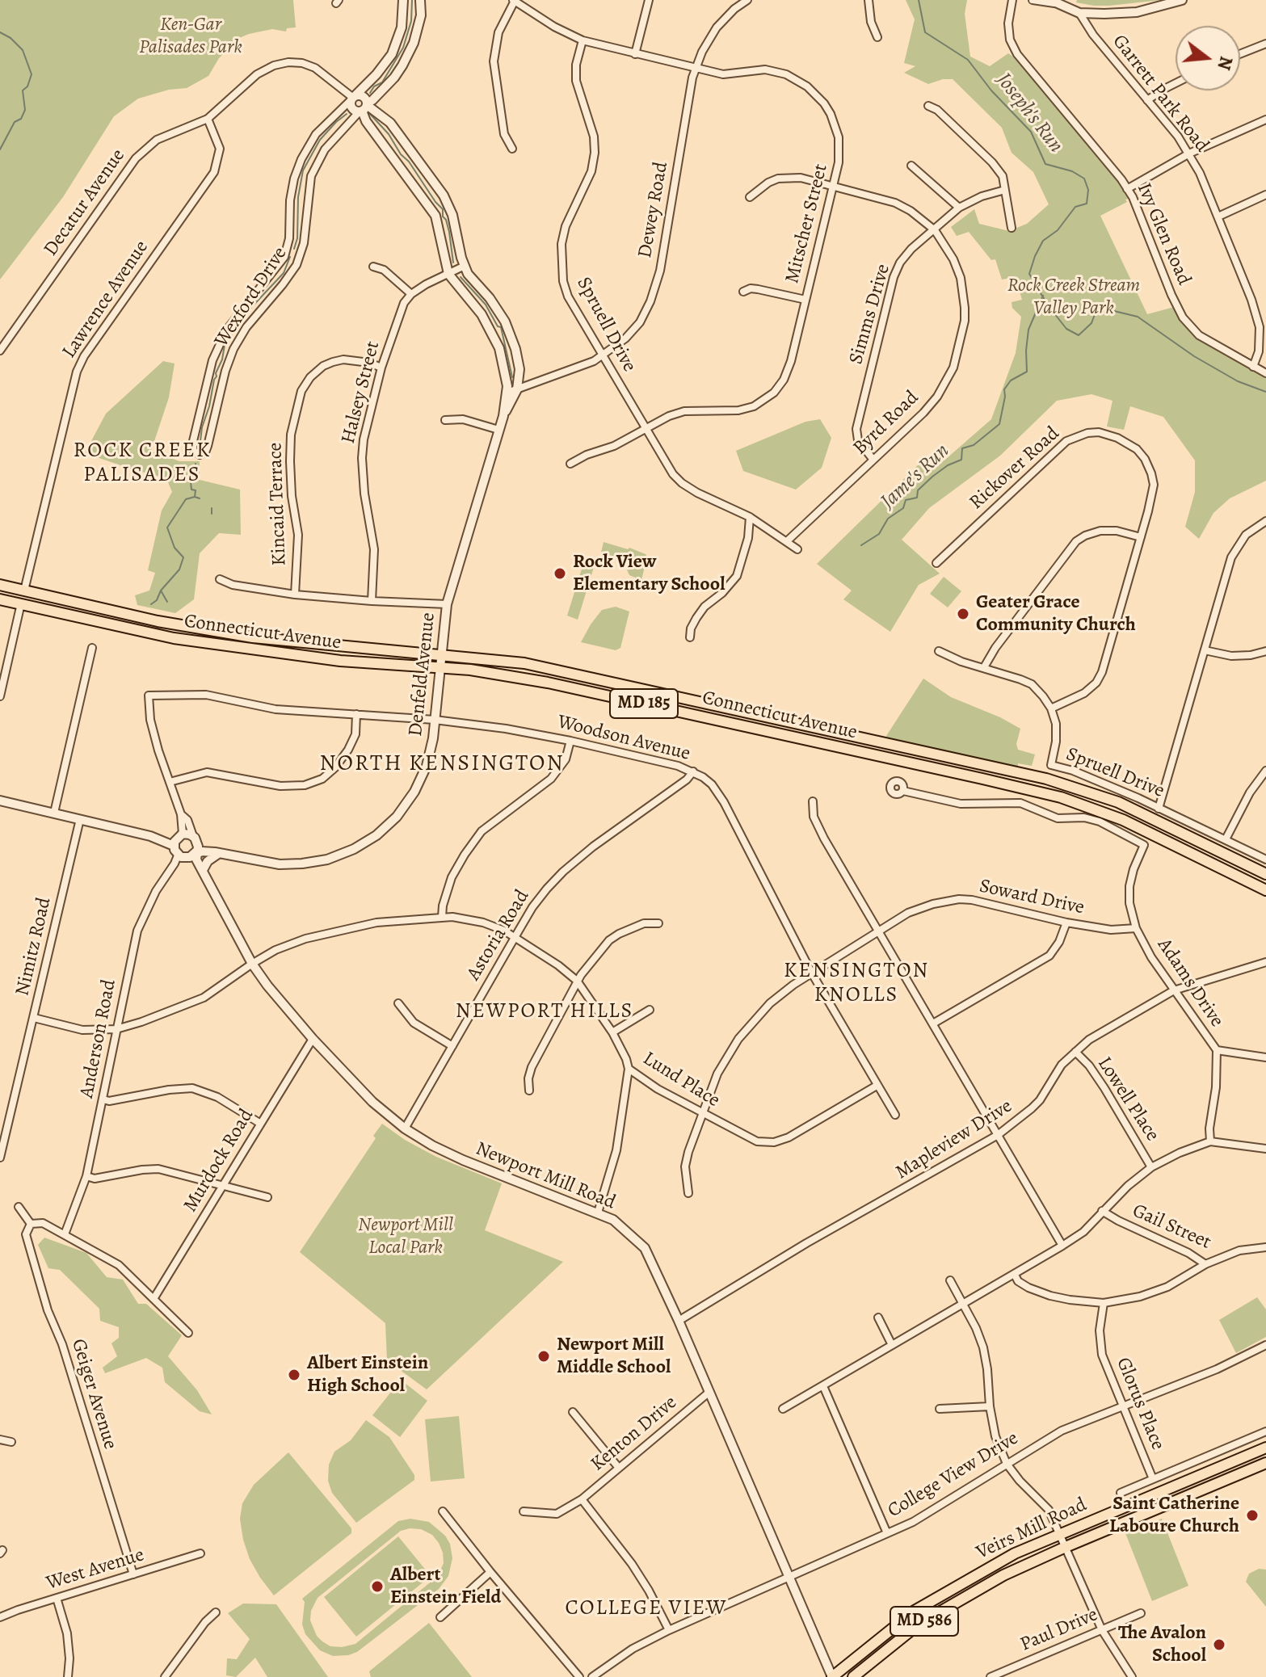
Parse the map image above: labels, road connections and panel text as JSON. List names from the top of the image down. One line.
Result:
{"streets":{"main road":["Connecticut Avenue","MD 185","Veirs Mill Road","MD 586"],"street":["Garrett Park Road","Decatur Avenue","Dewey Road","Mitscher Street","Ivy Glen Road","Wexford Drive","Lawrence Avenue","Simms Drive","Spruell Drive","Halsey Street","Byrd Road","Rickover Road","Kincaid Terrace","Denfeld Avenue","Woodson Avenue","Soward Drive","Astoria Road","Nimitz Road","Adams Drive","Anderson Road","Lund Place","Lowell Place","Mapleview Drive","Murdock Road","Newport Mill Road","Gail Street","Geiger Avenue","Glorus Place","Kenton Drive","College View Drive","West Avenue","Paul Drive"]},"crossings":[["Garrett Park Road","Ivy Glen Road"],["Decatur Avenue","Wexford Drive"],["Decatur Avenue","Lawrence Avenue"],["Dewey Road","Mitscher Street"],["Dewey Road","Spruell Drive"],["Dewey Road","Denfeld Avenue"],["Mitscher Street","Spruell Drive"],["Mitscher Street","Byrd Road"],["Wexford Drive","Denfeld Avenue"],["Lawrence Avenue","Connecticut Avenue"],["Simms Drive","Byrd Road"],["Spruell Drive","Byrd Road"],["Spruell Drive","Rickover Road"],["Halsey Street","Kincaid Terrace"],["Connecticut Avenue","Denfeld Avenue"],["Denfeld Avenue","Woodson Avenue"],["Denfeld Avenue","Anderson Road"],["Denfeld Avenue","Newport Mill Road"],["Woodson Avenue","Soward Drive"],["Woodson Avenue","Astoria Road"],["Woodson Avenue","Lund Place"],["Soward Drive","Adams Drive"],["Soward Drive","Lund Place"],["Astoria Road","Lund Place"],["Astoria Road","Newport Mill Road"],["Nimitz Road","Lund Place"],["Adams Drive","Mapleview Drive"],["Anderson Road","Lund Place"],["Anderson Road","Newport Mill Road"],["Lund Place","Newport Mill Road"],["Lowell Place","Mapleview Drive"],["Mapleview Drive","Newport Mill Road"],["Murdock Road","Newport Mill Road"],["Newport Mill Road","Kenton Drive"],["Newport Mill Road","College View Drive"],["Newport Mill Road","Veirs Mill Road"],["Geiger Avenue","West Avenue"],["Glorus Place","College View Drive"]],"districts":["ROCK CREEK PALISADES","NORTH KENSINGTON","KENSINGTON KNOLLS","NEWPORT HILLS","COLLEGE VIEW"],"water":["Joseph's Run","Jame's Run"],"parks":["Ken-Gar Palisades Park","Rock Creek Stream Valley Park","Newport Mill Local Park"],"places":["Rock View Elementary School","Geater Grace Community Church","Newport Mill Middle School","Albert Einstein High School","Saint Catherine Laboure Church","Albert Einstein Field","The Avalon School"],"north":"right"}
